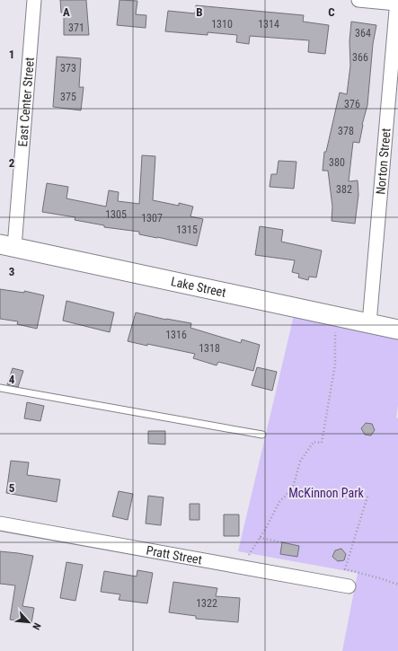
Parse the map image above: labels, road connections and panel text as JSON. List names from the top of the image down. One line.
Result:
{"streets":{"main road":["Lake Street"],"street":["East Center Street","Norton Street","Pratt Street"]},"crossings":[["East Center Street","Lake Street"],["Norton Street","Lake Street"]],"parks":["McKinnon Park"],"house_numbers":["1310","1314","371","364","366","373","375","376","378","380","382","1305","1307","1315","1316","1318","1322"],"north":"bottom right","grid":{"columns":["A","B","C"],"rows":["1","2","3","4","5"]}}
